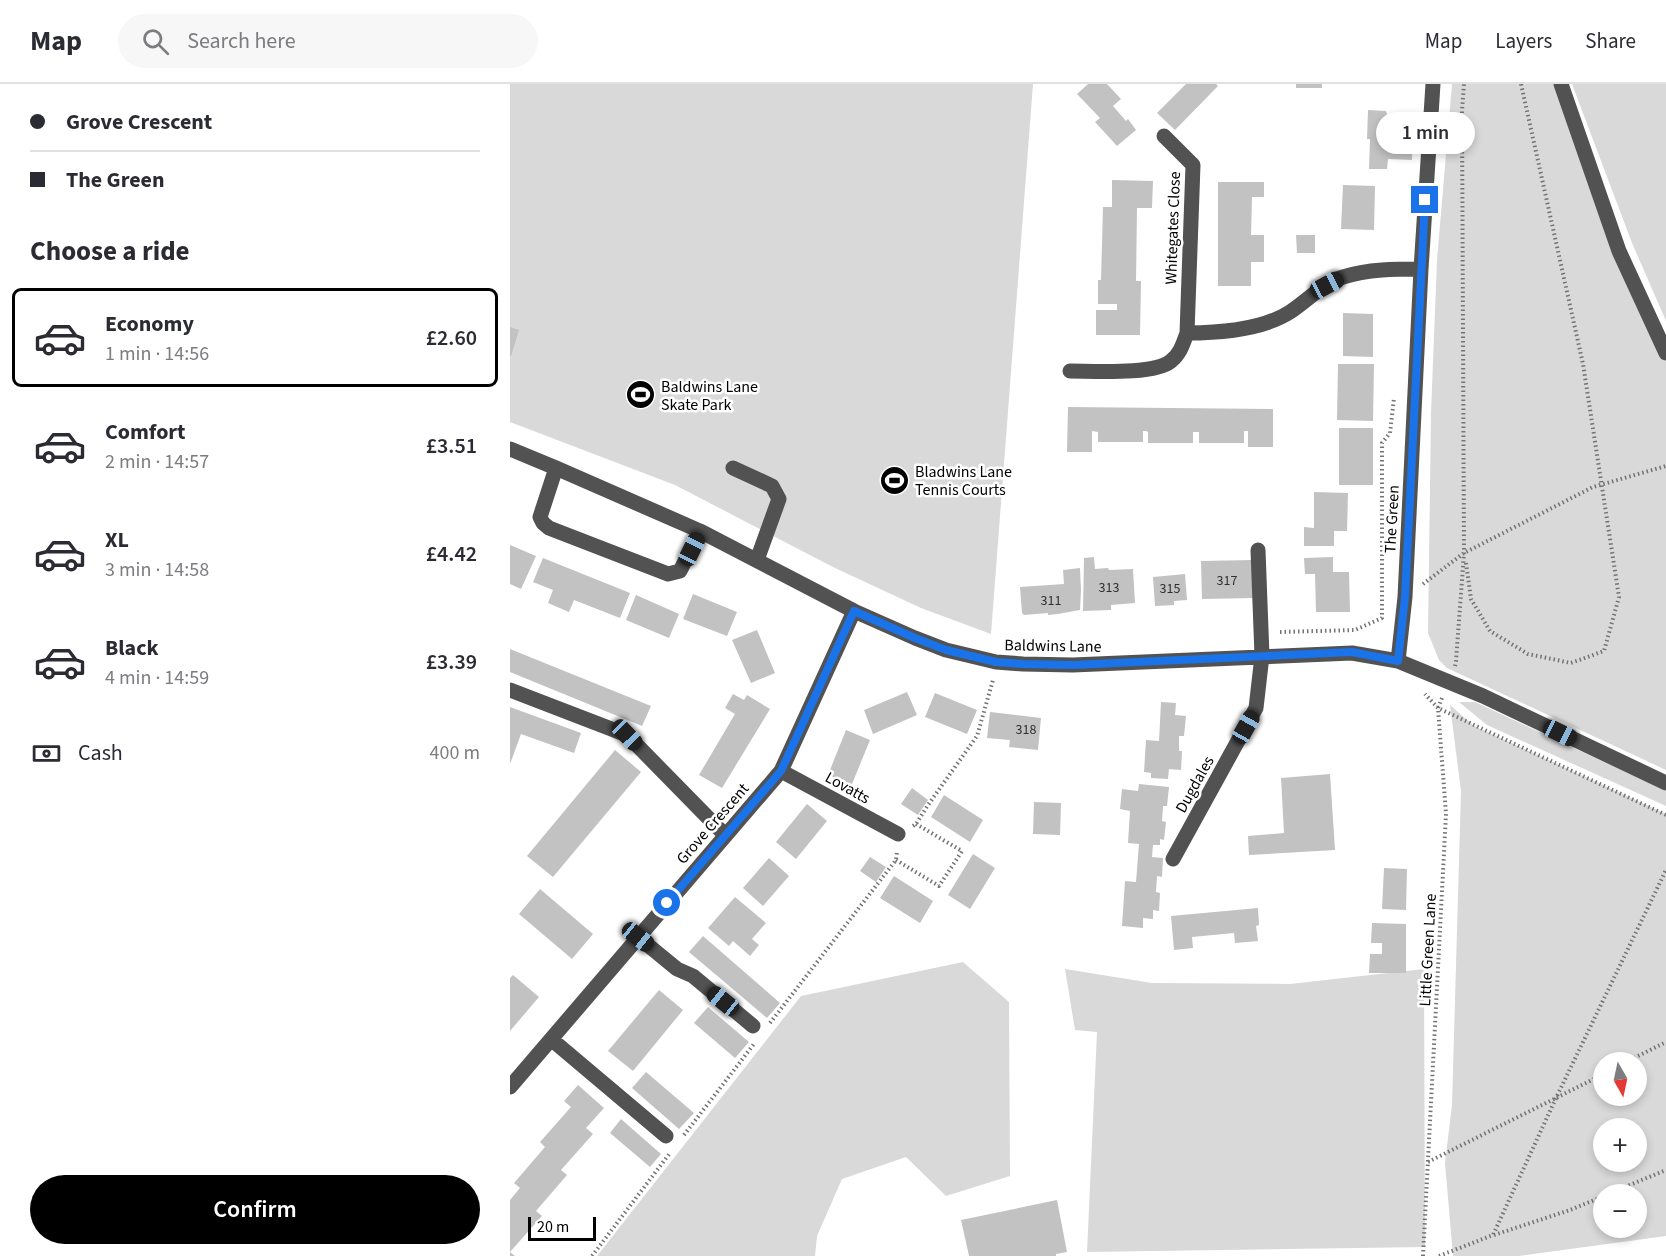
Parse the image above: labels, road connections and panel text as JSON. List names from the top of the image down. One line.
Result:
{"streets":{"street":["Whitegates Close","The Green","Baldwins Lane","Dugdales","Lovatts","Grove Crescent"],"path":["Little Green Lane"]},"crossings":[["The Green","Baldwins Lane"],["Baldwins Lane","Dugdales"],["Baldwins Lane","Grove Crescent"],["Lovatts","Grove Crescent"]],"places":{"sports":["Baldwins Lane Skate Park","Bladwins Lane Tennis Courts"]},"house_numbers":["317","313","315","311","318"],"scale_bar":"20 m","north":"bottom","page":{"header":"Map","search":"Search here","nav":["Map","Layers","Share"],"banner":["Grove Crescent","The Green"],"bubble":"1 min","heading":"Choose a ride","list":[{"name":"Economy","note":"1 min · 14:56","value":"£2.60"},{"name":"Comfort","note":"2 min · 14:57","value":"£3.51"},{"name":"XL","note":"3 min · 14:58","value":"£4.42"},{"name":"Black","note":"4 min · 14:59","value":"£3.39"}],"pay":["Cash","400 m"],"map_buttons":["+","−"],"buttons":"Confirm","scale":"20 m"}}
